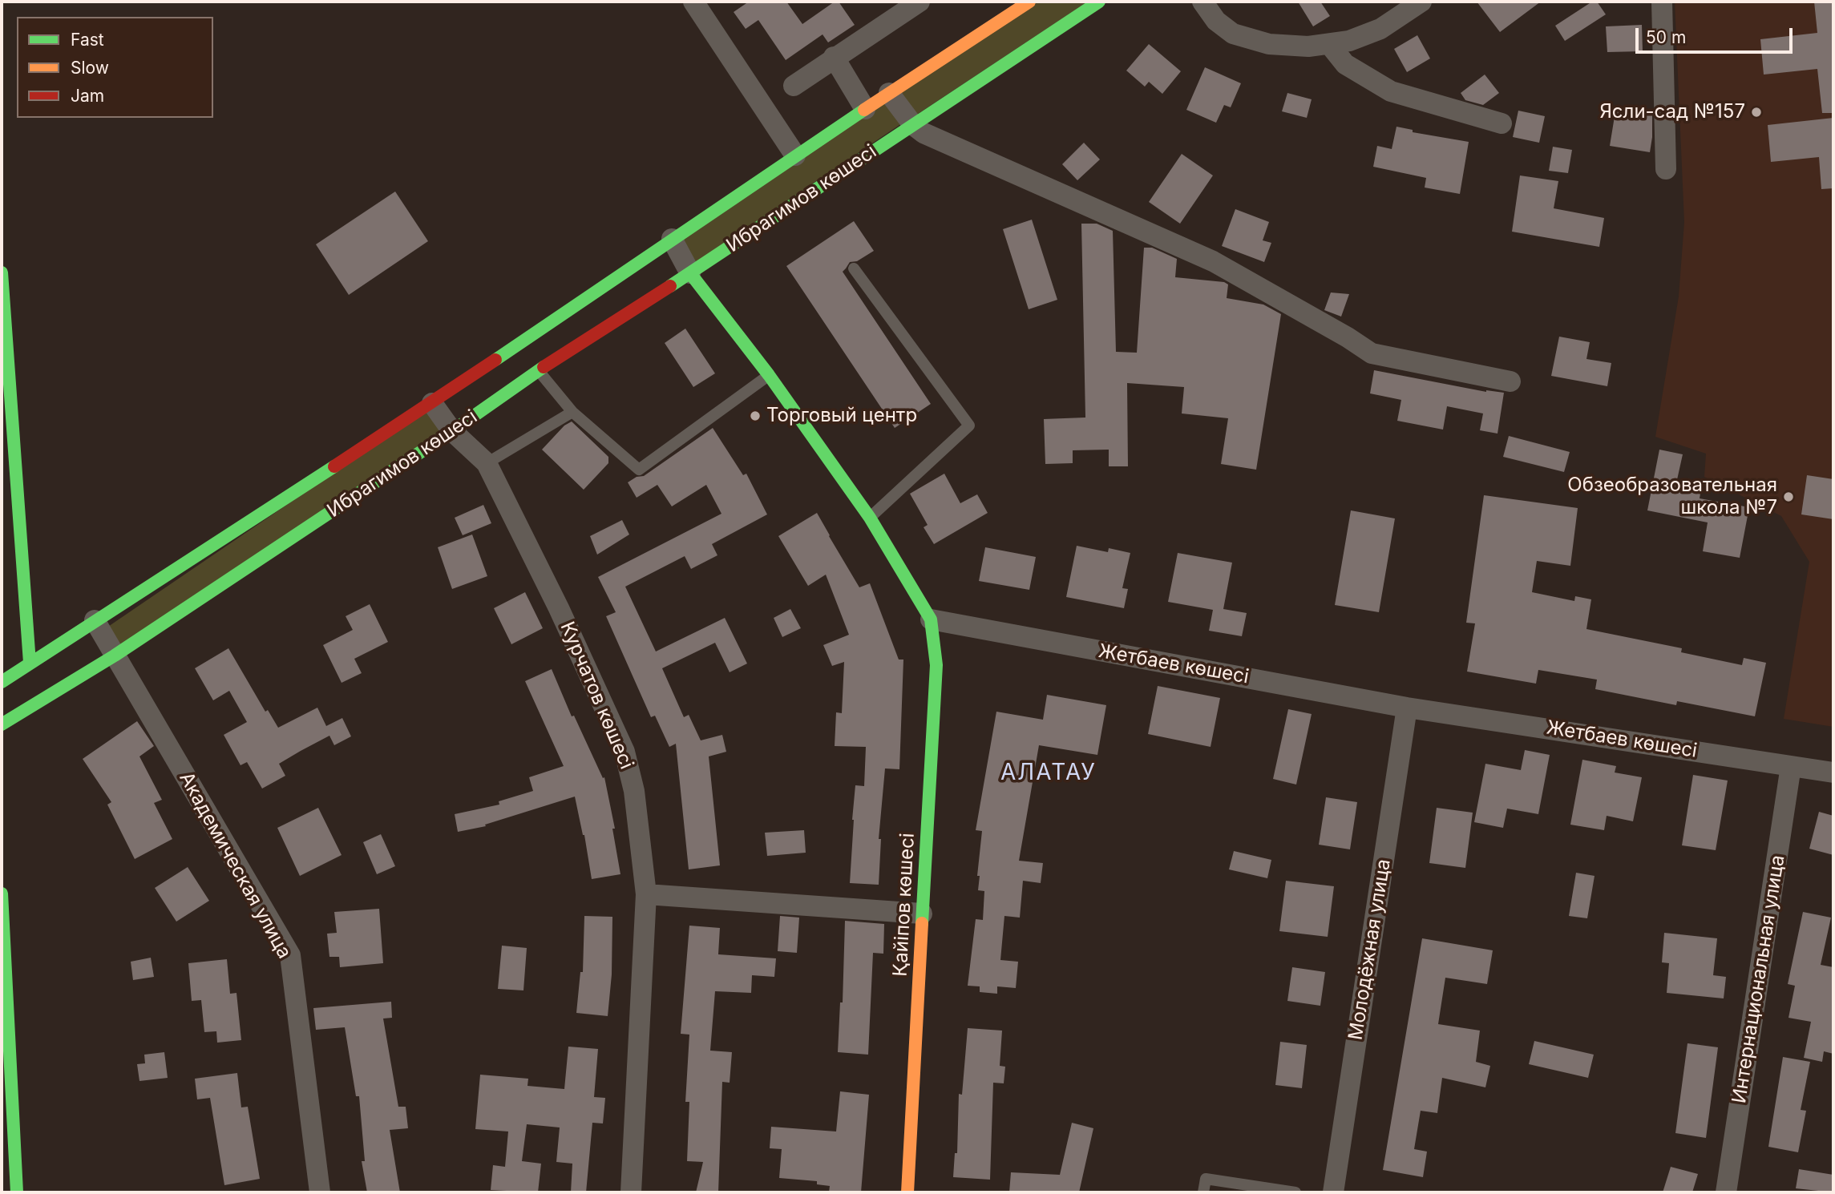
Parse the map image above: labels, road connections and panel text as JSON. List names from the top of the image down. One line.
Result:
{"streets":{"street":["Ибрагимов көшесі","Жетбаев көшесі","Курчатов көшесі","Академическая улица","Қайіпов көшесі","Молодёжная улица","Интернациональная улица"]},"crossings":[["Ибрагимов көшесі","Курчатов көшесі"],["Ибрагимов көшесі","Академическая улица"],["Жетбаев көшесі","Қайіпов көшесі"],["Жетбаев көшесі","Молодёжная улица"],["Жетбаев көшесі","Интернациональная улица"]],"districts":["АЛАТАУ"],"places":["Ясли-сад №157","Торговый центр","Обзеобразовательная школа №7"],"legend":["Fast","Slow","Jam"],"scale_bar":"50 m"}
